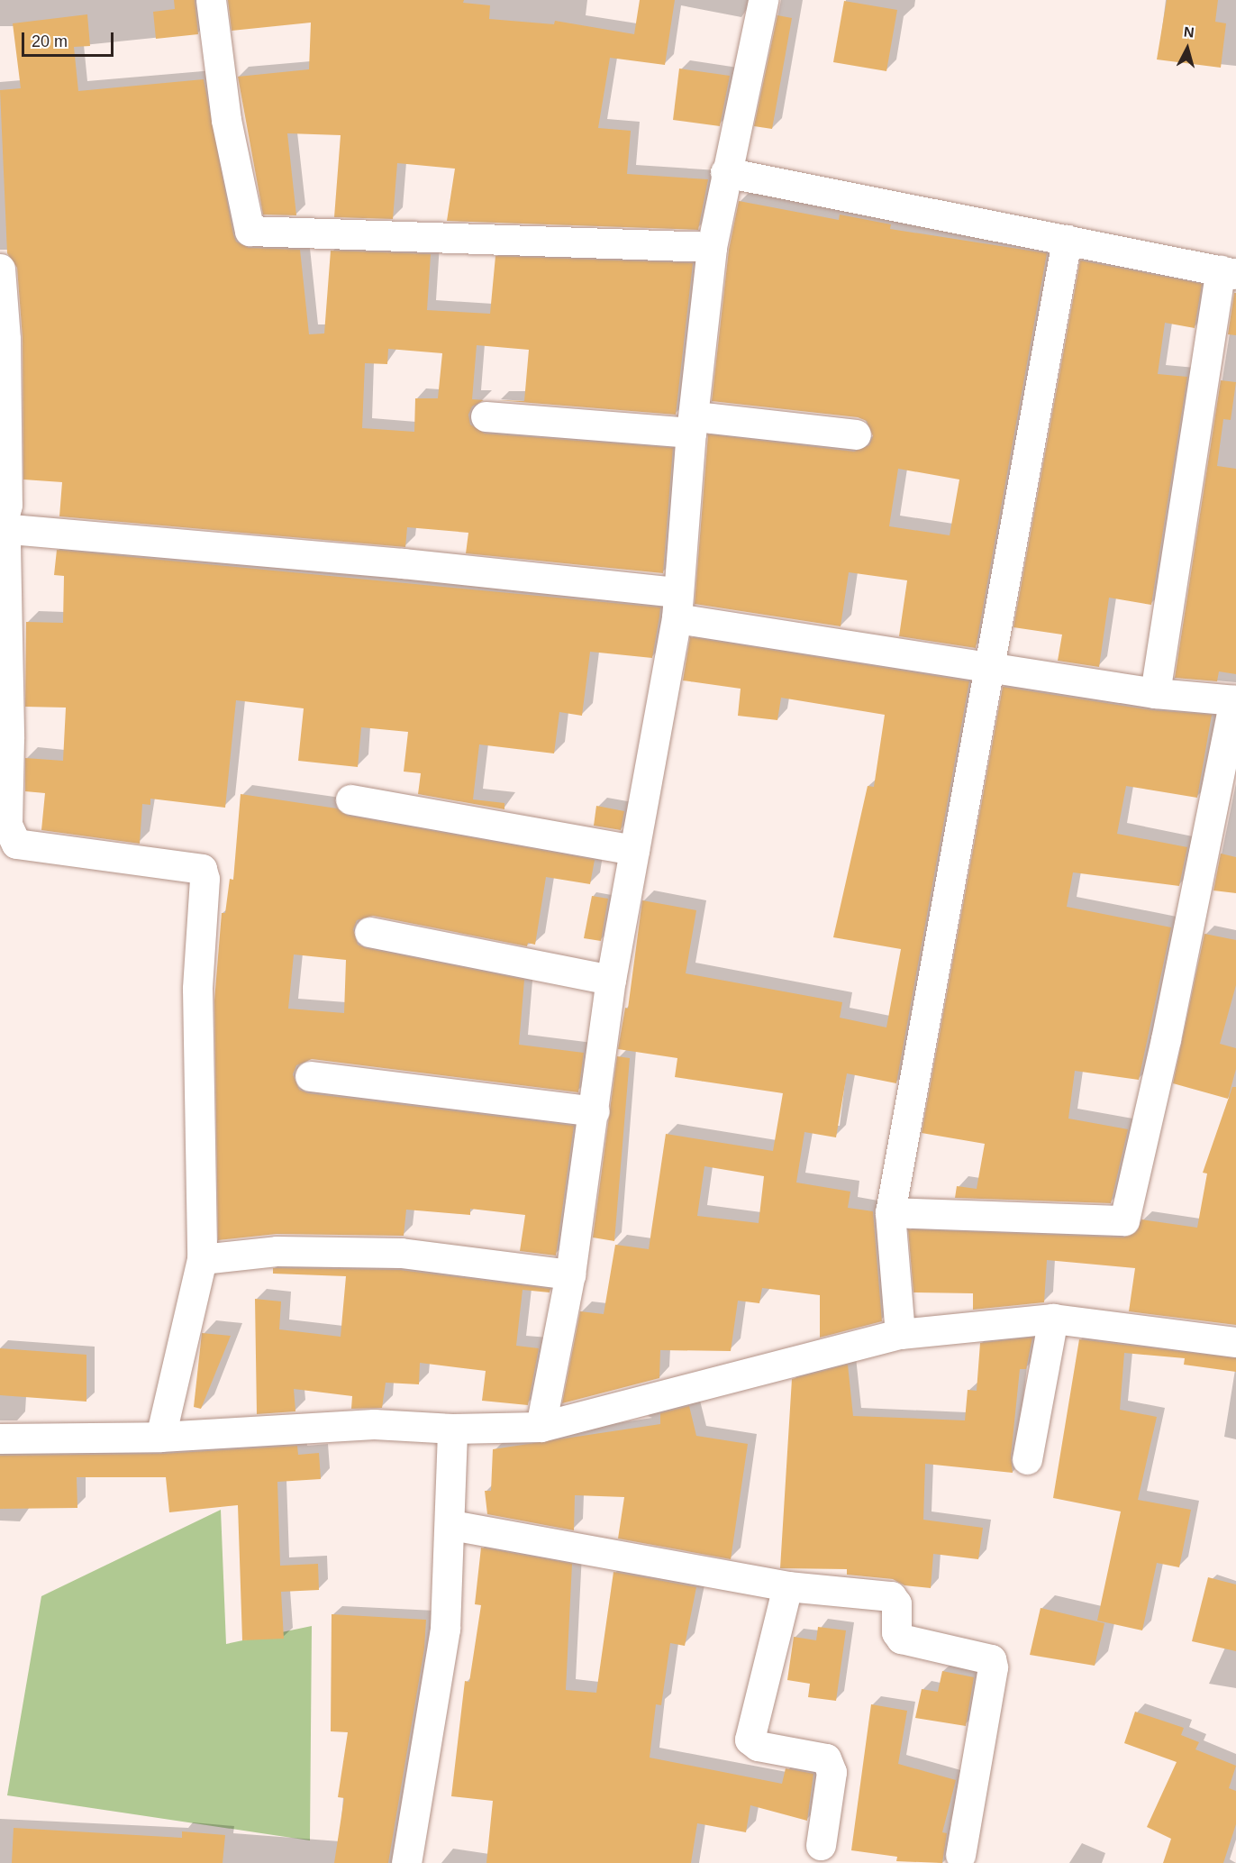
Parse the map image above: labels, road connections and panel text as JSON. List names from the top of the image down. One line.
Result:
{"scale_bar":"20 m","north":"top"}
